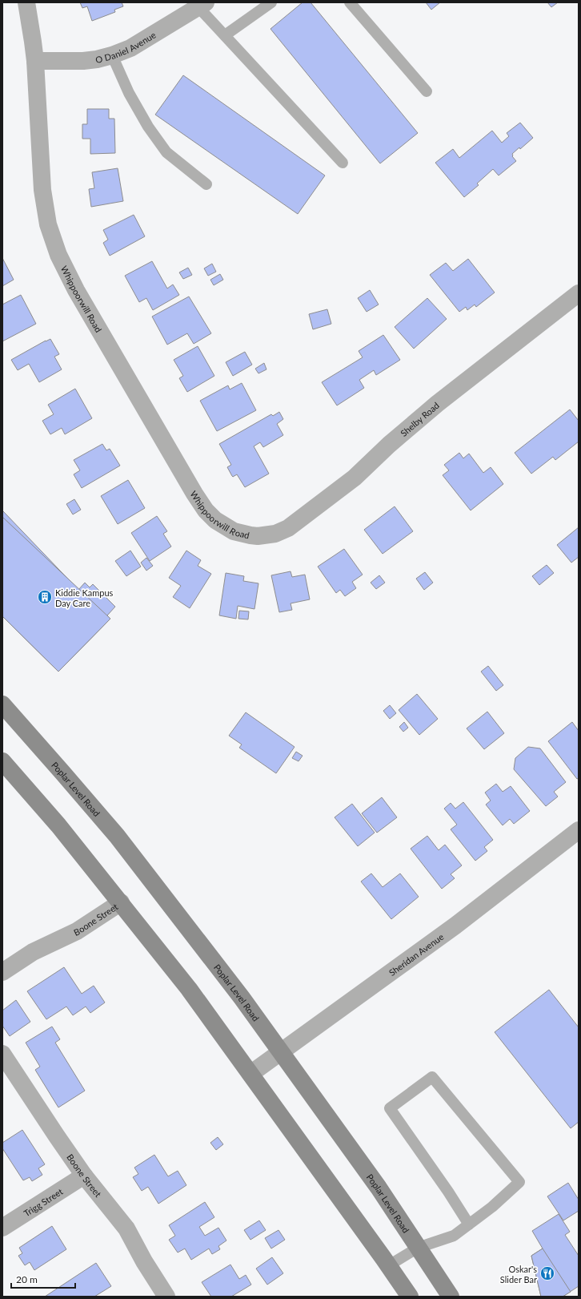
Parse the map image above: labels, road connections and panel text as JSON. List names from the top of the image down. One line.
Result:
{"streets":{"main road":["Poplar Level Road"],"street":["O Daniel Avenue","Whippoorwill Road","Shelby Road","Boone Street","Sheridan Avenue","Trigg Street"]},"crossings":[["O Daniel Avenue","Whippoorwill Road"],["Whippoorwill Road","Shelby Road"],["Poplar Level Road","Sheridan Avenue"],["Boone Street","Trigg Street"]],"places":{"building":["Kiddie Kampus Day Care"],"restaurant":["Oskar's Slider Bar"]},"scale_bar":"20 m"}
